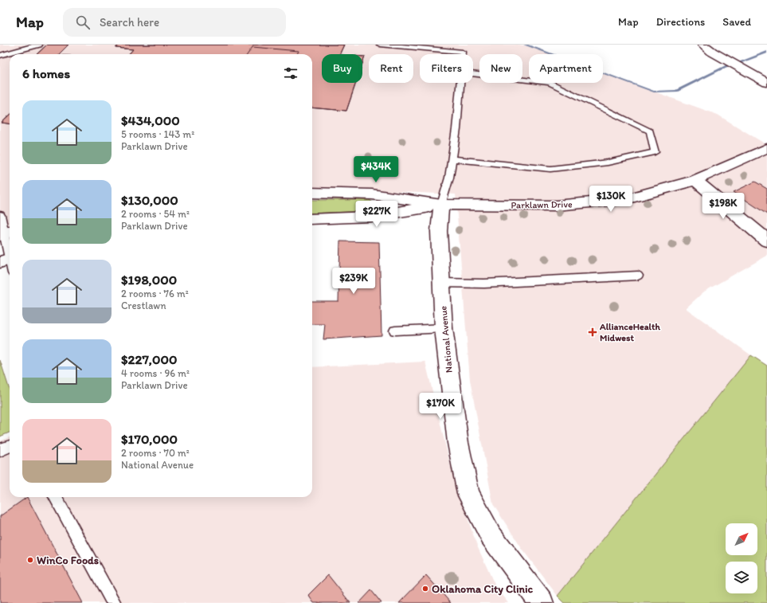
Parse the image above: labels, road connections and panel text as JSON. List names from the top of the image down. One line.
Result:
{"streets":{"street":["Parklawn Drive","National Avenue"]},"crossings":[["Parklawn Drive","National Avenue"]],"places":{"health":["AllianceHealth Midwest"],"other":["WinCo Foods","Oklahoma City Clinic"]},"north":"top right","page":{"header":"Map","search":"Search here","nav":["Map","Directions","Saved"],"chip":["Buy","Rent","Filters","New","Apartment"],"heading":"6 homes","list":[{"name":"$434,000","note":"5 rooms · 143 m² · Parklawn Drive"},{"name":"$130,000","note":"2 rooms · 54 m² · Parklawn Drive"},{"name":"$198,000","note":"2 rooms · 76 m² · Crestlawn"},{"name":"$227,000","note":"4 rooms · 96 m² · Parklawn Drive"},{"name":"$170,000","note":"2 rooms · 70 m² · National Avenue"}],"price":["$434K","$130K","$198K","$227K","$239K","$170K"]}}
